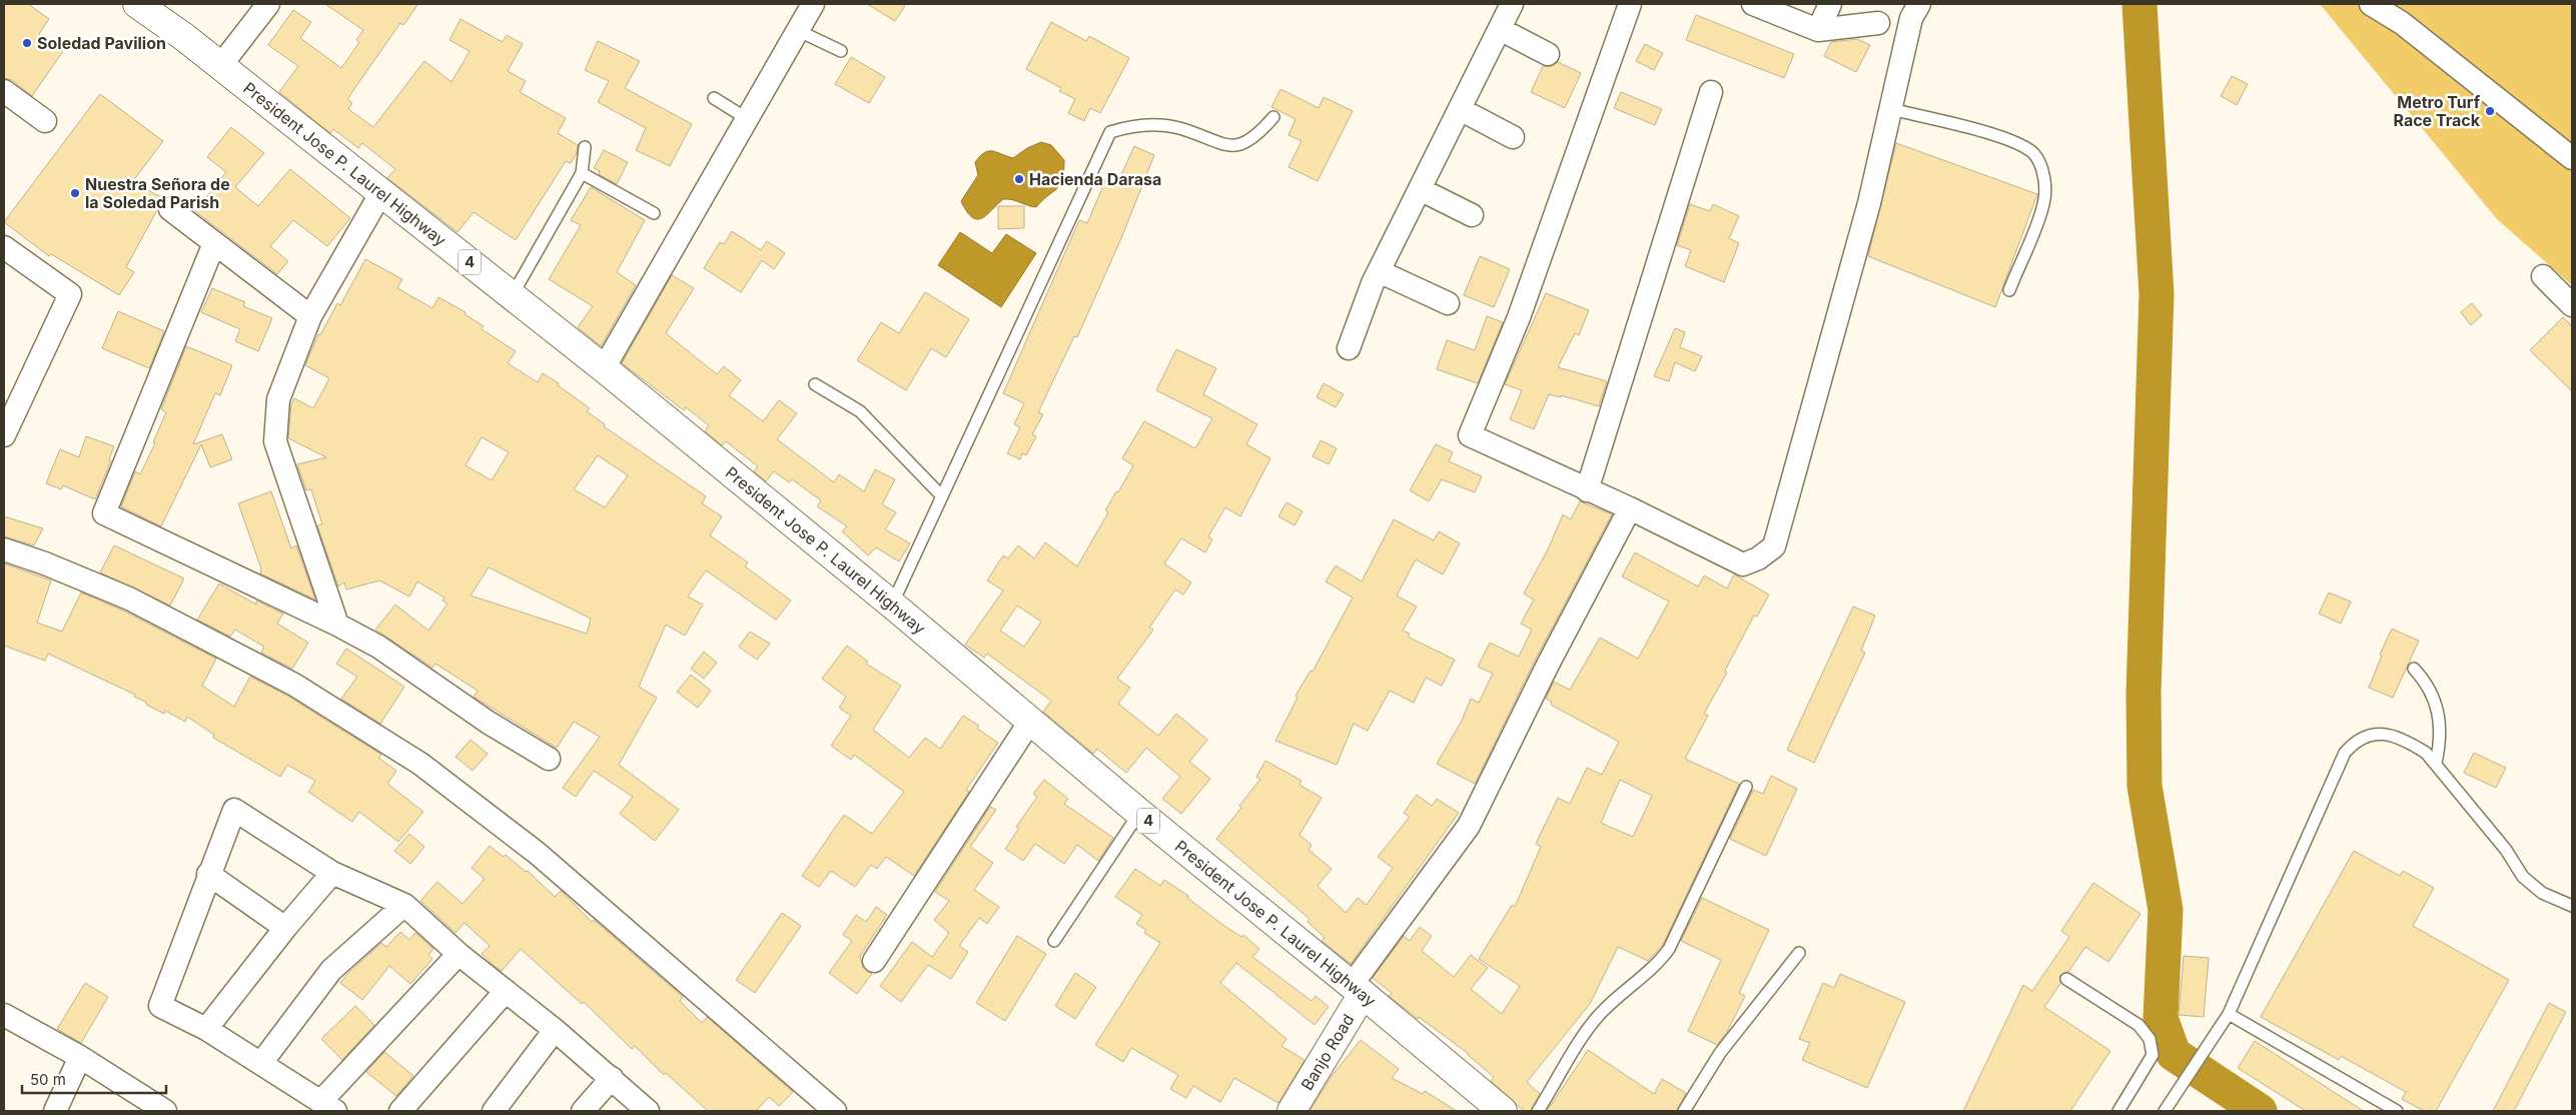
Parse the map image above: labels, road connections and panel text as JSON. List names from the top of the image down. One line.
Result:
{"streets":{"main road":["President Jose P. Laurel Highway","4","Banjo Road"]},"crossings":[["President Jose P. Laurel Highway","Banjo Road"]],"places":["Soledad Pavilion","Metro Turf Race Track","Hacienda Darasa","Nuestra Señora de la Soledad Parish"],"scale_bar":"50 m"}
